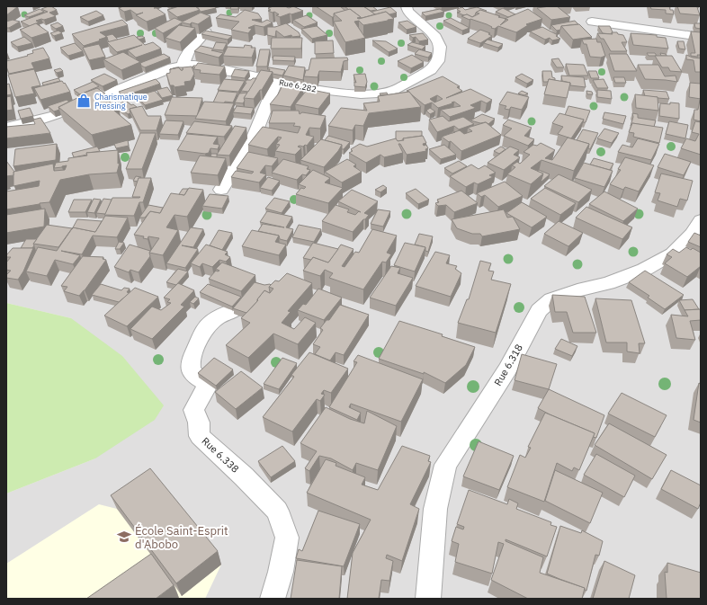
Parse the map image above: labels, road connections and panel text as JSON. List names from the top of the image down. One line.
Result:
{"streets":{"street":["Rue 6.282","Rue 6.318","Rue 6.338"]},"places":{"shop":["Charismatique Pressing"],"school or university":["École Saint-Esprit d'Abobo"]}}
